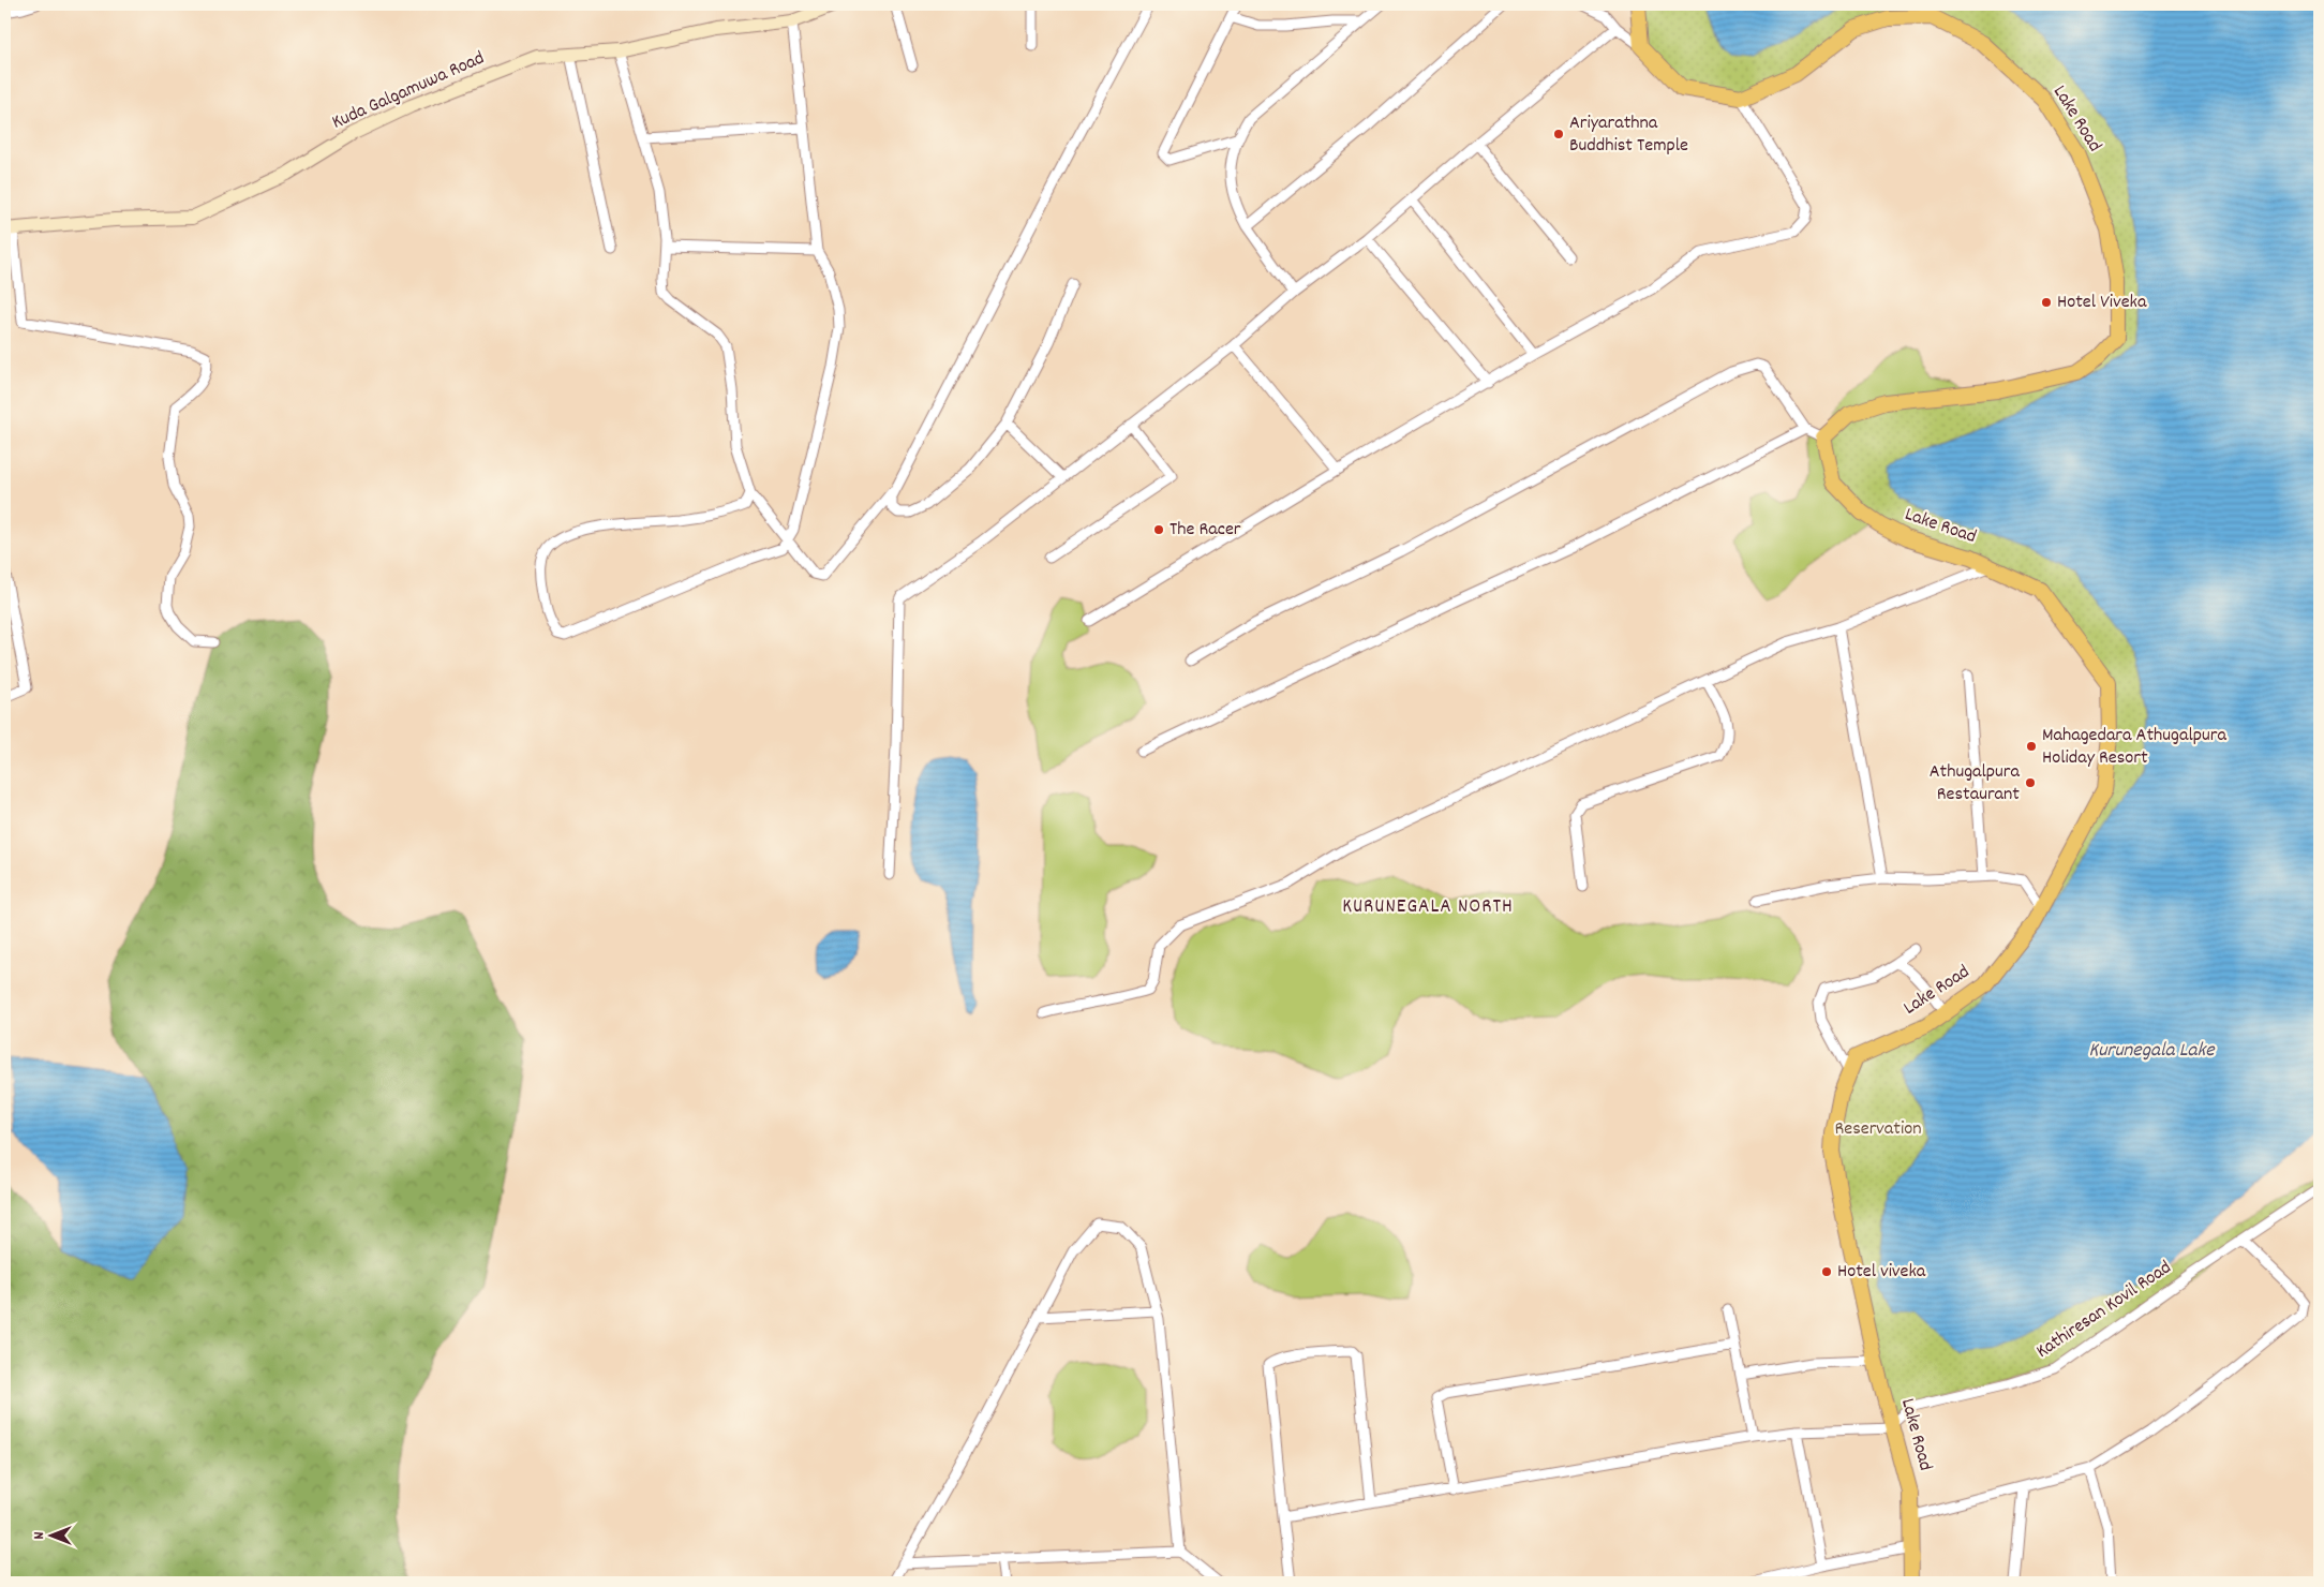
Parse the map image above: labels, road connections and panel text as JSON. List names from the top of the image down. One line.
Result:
{"streets":{"main road":["Lake Road"],"street":["Kuda Galgamuwa Road","Kathiresan Kovil Road"]},"crossings":[["Lake Road","Kathiresan Kovil Road"]],"districts":["KURUNEGALA NORTH"],"water":["Kurunegala Lake"],"parks":["Reservation"],"places":["Ariyarathna Buddhist Temple","Hotel Viveka","The Racer","Mahagedara Athugalpura Holiday Resort","Athugalpura Restaurant","Hotel viveka"],"north":"left"}
